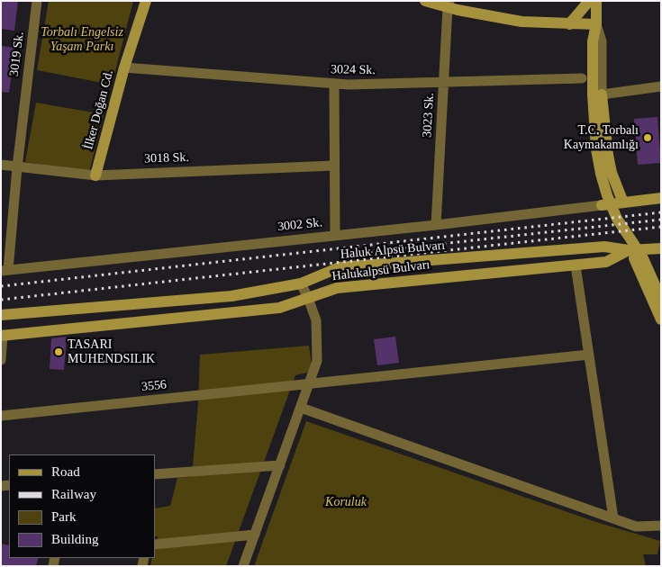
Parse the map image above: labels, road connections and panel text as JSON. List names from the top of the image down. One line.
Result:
{"streets":{"main road":["İlker Doğan Cd.","Haluk Alpsü Bulvarı","Halukalpsü Bulvarı"],"street":["3019 Sk.","3024 Sk.","3023 Sk.","3018 Sk.","3002 Sk.","3556"]},"crossings":[["3019 Sk.","3018 Sk."],["3019 Sk.","3002 Sk."],["3024 Sk.","İlker Doğan Cd."],["3024 Sk.","3023 Sk."],["İlker Doğan Cd.","3018 Sk."],["3023 Sk.","3002 Sk."],["Haluk Alpsü Bulvarı","Halukalpsü Bulvarı"]],"parks":["Torbalı Engelsiz Yaşam Parkı","Koruluk"],"places":["T.C. Torbalı Kaymakamlığı","TASARI MUHENDSILIK"],"legend":["Road","Railway","Park","Building"]}
